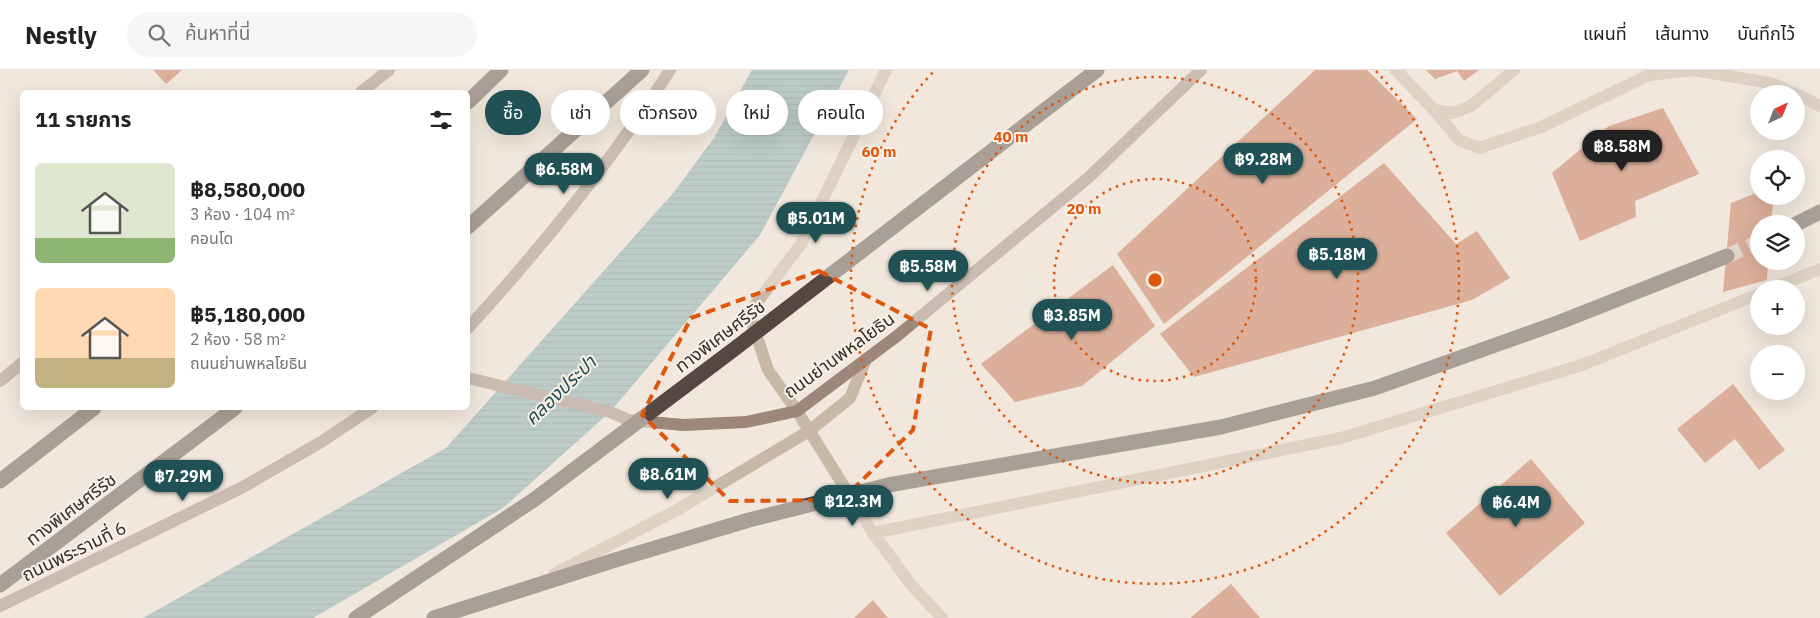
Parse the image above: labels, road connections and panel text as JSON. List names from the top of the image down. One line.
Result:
{"streets":{"highway":["ทางพิเศษศรีรัช"],"street":["ถนนย่านพหลโยธิน","ถนนพระรามที่ 6"]},"water":["คลองประปา"],"north":"top right","page":{"header":"Nestly","search":"ค้นหาที่นี่","nav":["แผนที่","เส้นทาง","บันทึกไว้"],"map_buttons":["+","−"],"chip":["ซื้อ","เช่า","ตัวกรอง","ใหม่","คอนโด"],"heading":"11 รายการ","price":["฿8.58M","฿9.28M","฿6.58M","฿5.01M","฿5.18M","฿5.58M","฿3.85M","฿8.61M","฿7.29M","฿12.3M","฿6.4M"],"list":[{"name":"฿8,580,000","note":"3 ห้อง · 104 m² · คอนโด"},{"name":"฿5,180,000","note":"2 ห้อง · 58 m² · ถนนย่านพหลโยธิน"}]},"rings":["40 m","60 m","20 m"]}
